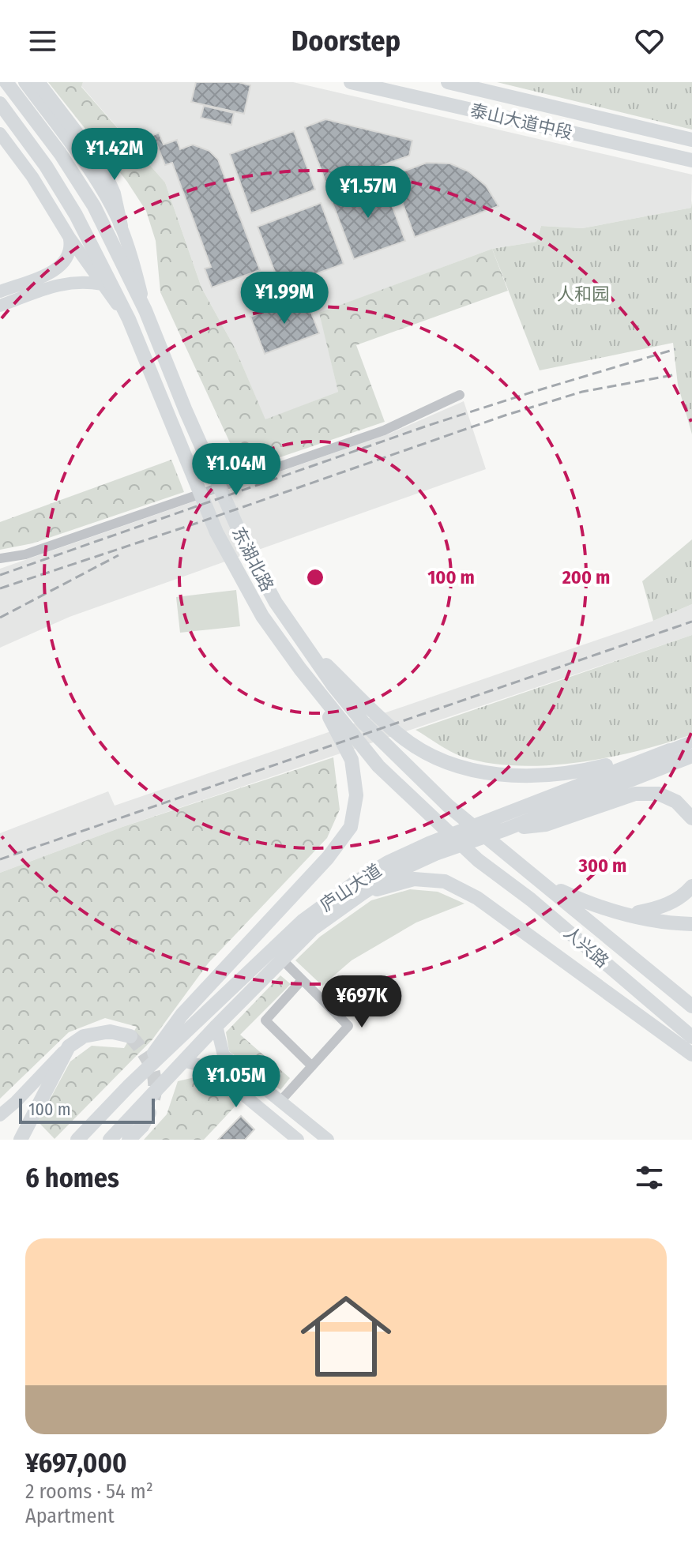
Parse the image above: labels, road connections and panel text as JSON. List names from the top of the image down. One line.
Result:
{"streets":{"main road":["泰山大道中段","东湖北路","庐山大道","人兴路"]},"crossings":[["东湖北路","人兴路"]],"parks":["人和园"],"scale_bar":"100 m","page":{"header":"Doorstep","price":["¥1.42M","¥1.57M","¥1.99M","¥1.04M","¥697K","¥1.05M"],"scale":"100 m","heading":"6 homes","list":[{"name":"¥697,000","note":"2 rooms · 54 m² · Apartment"}]},"rings":["100 m","200 m","300 m"]}
